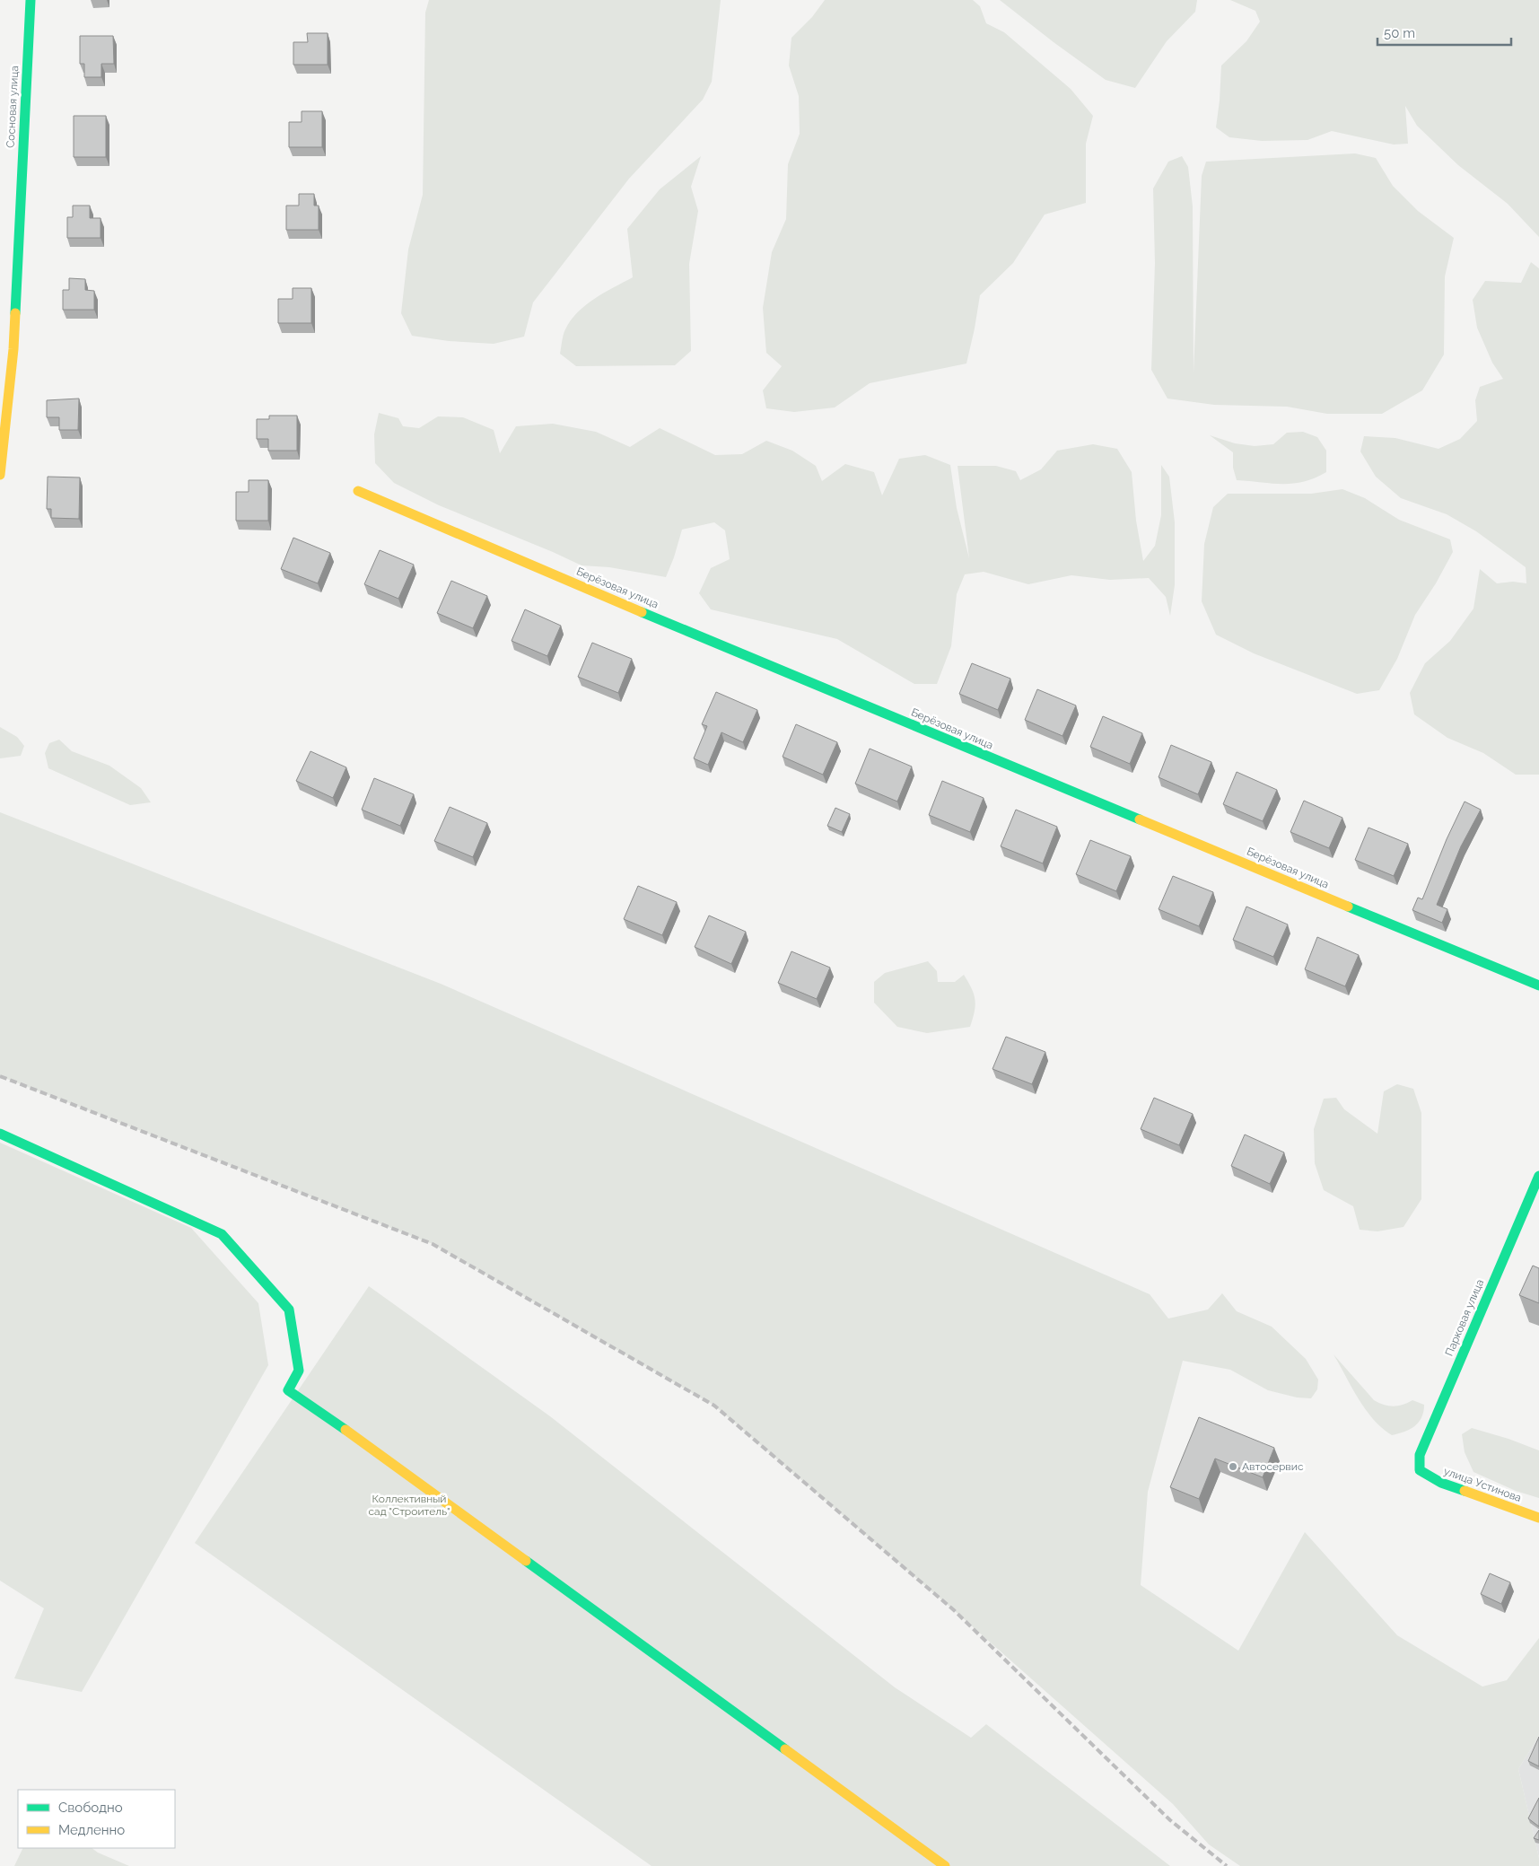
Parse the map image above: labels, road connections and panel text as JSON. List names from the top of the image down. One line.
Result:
{"streets":{"street":["Сосновая улица","Берёзовая улица","Парковая улица","улица Устинова"]},"crossings":[["Парковая улица","улица Устинова"]],"parks":["Коллективный сад \"Строитель\""],"places":["Автосервис"],"legend":["Свободно","Медленно"],"scale_bar":"50 m"}
